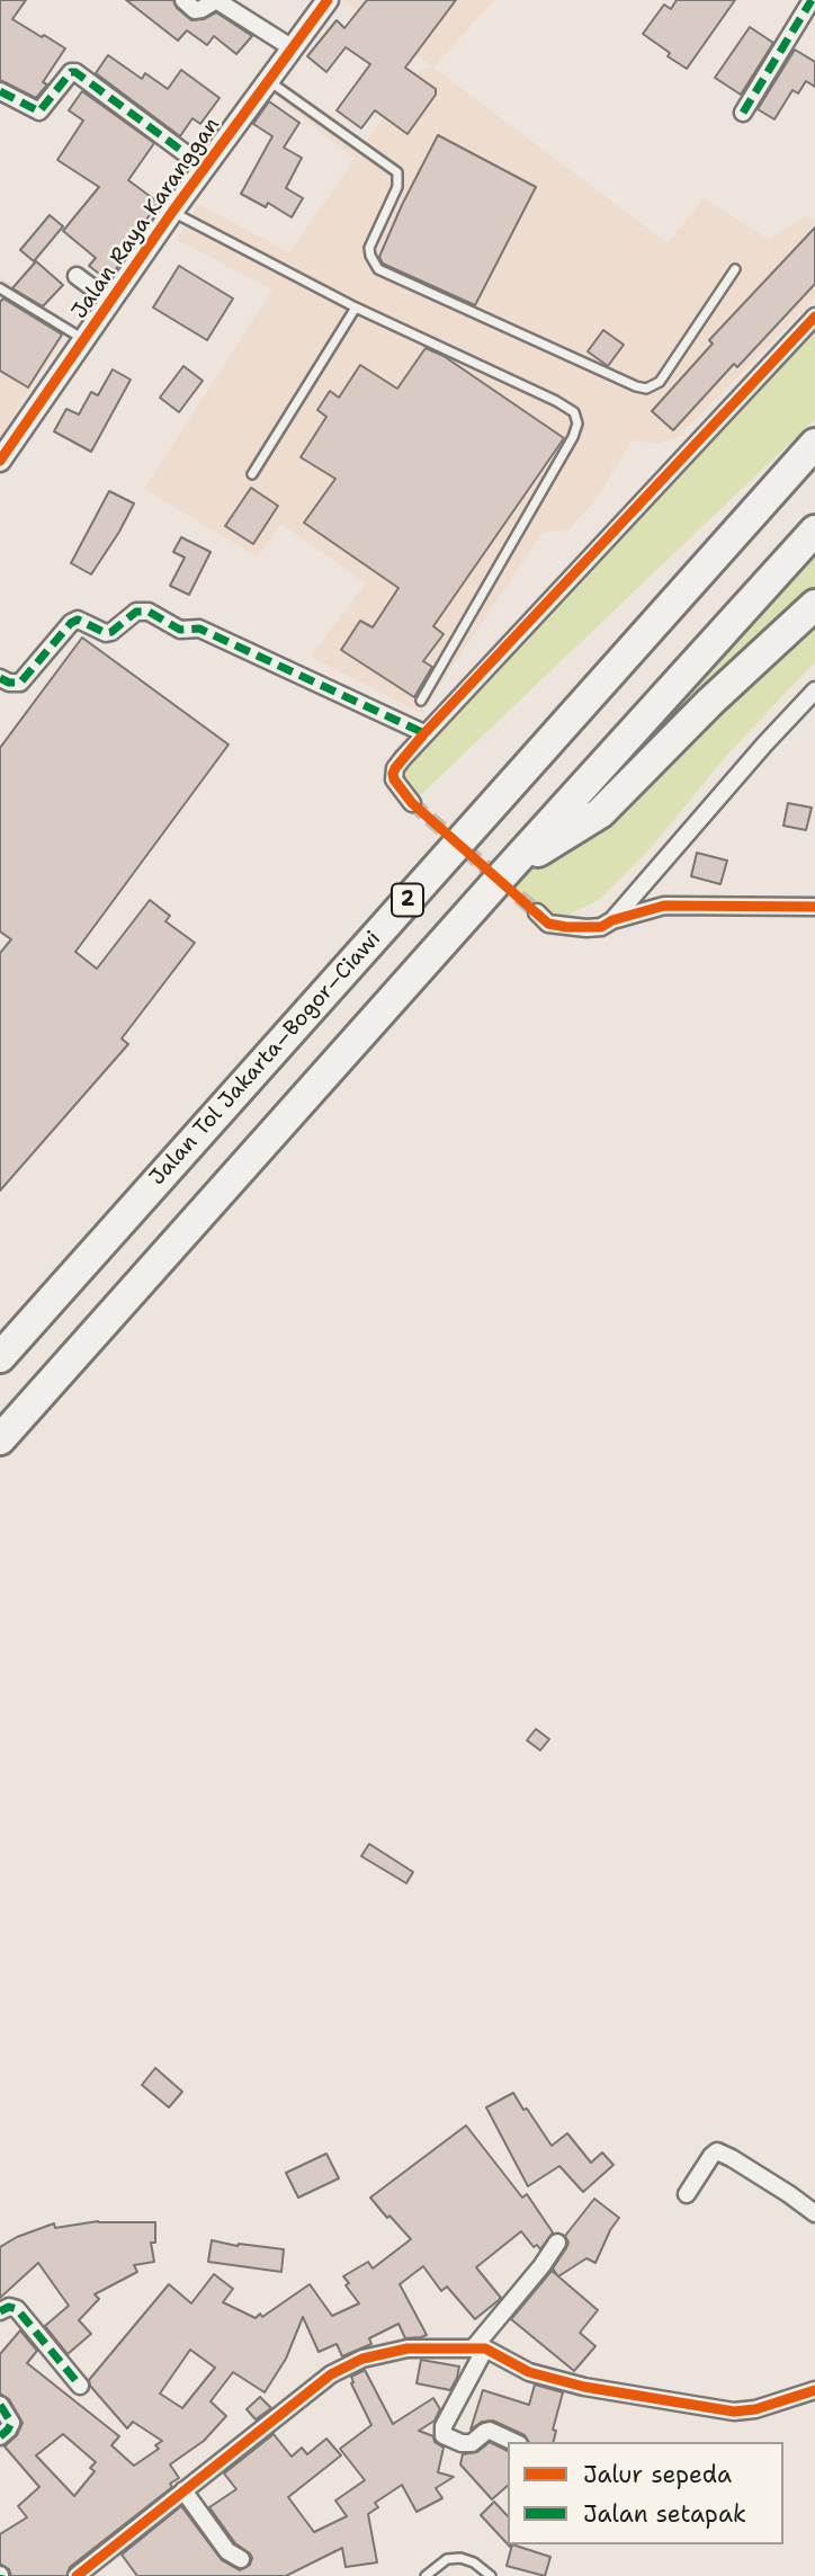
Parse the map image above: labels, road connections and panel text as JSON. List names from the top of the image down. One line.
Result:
{"streets":{"highway":["2","Jalan Tol Jakarta–Bogor–Ciawi"],"street":["Jalan Raya Karanggan"]},"legend":["Jalur sepeda","Jalan setapak"]}
